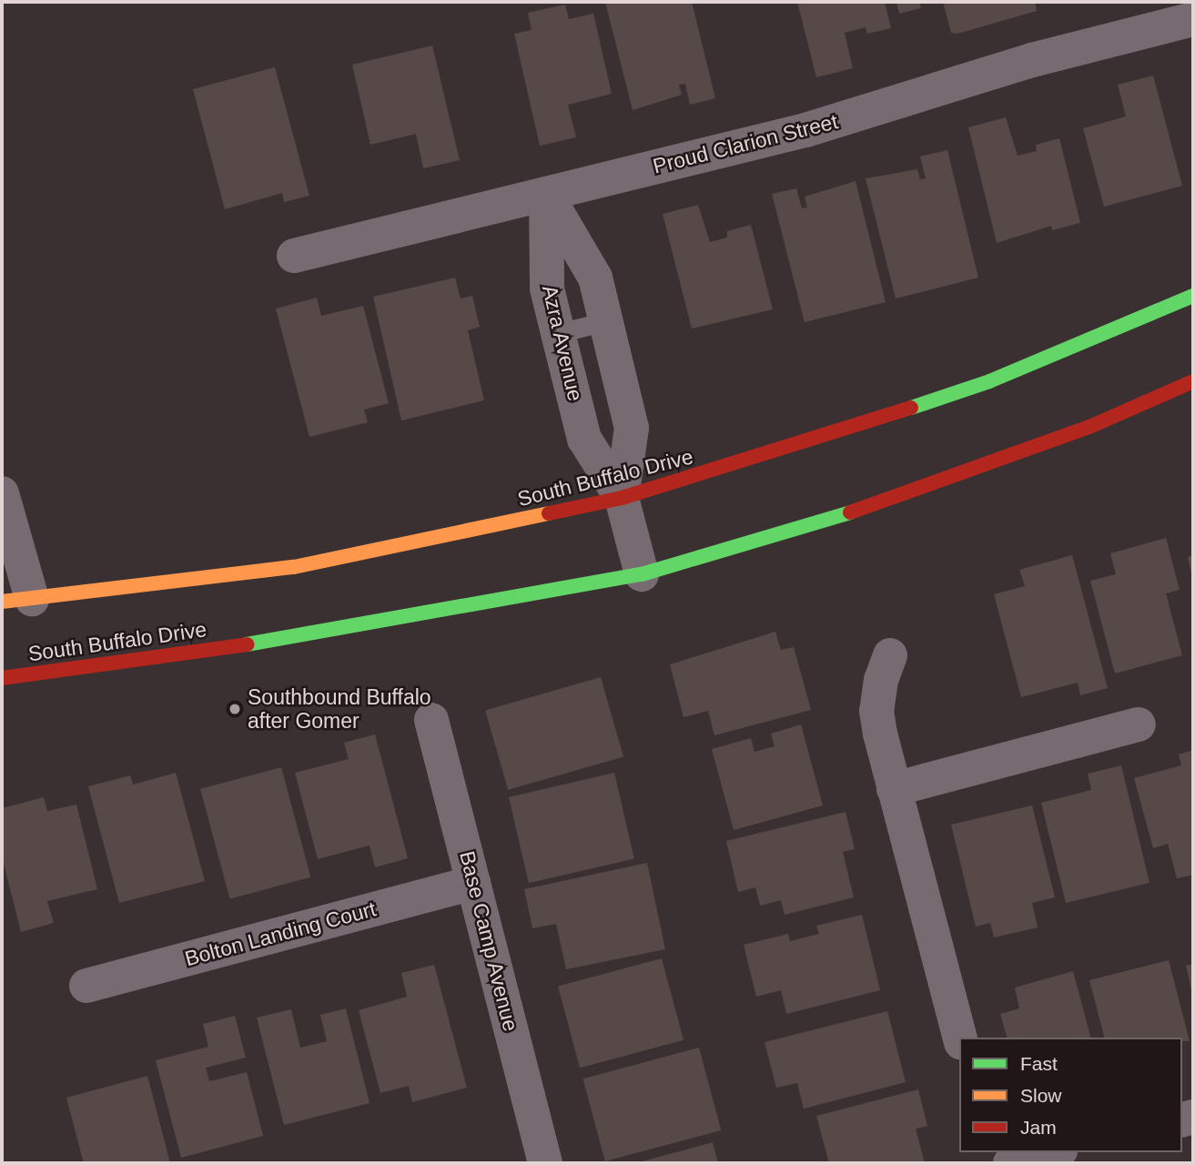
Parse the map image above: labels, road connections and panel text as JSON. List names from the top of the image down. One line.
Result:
{"streets":{"main road":["South Buffalo Drive"],"street":["Proud Clarion Street","Azra Avenue","Bolton Landing Court","Base Camp Avenue"]},"crossings":[["Proud Clarion Street","Azra Avenue"],["Azra Avenue","South Buffalo Drive"],["Bolton Landing Court","Base Camp Avenue"]],"places":["Southbound Buffalo after Gomer"],"legend":["Fast","Slow","Jam"]}
